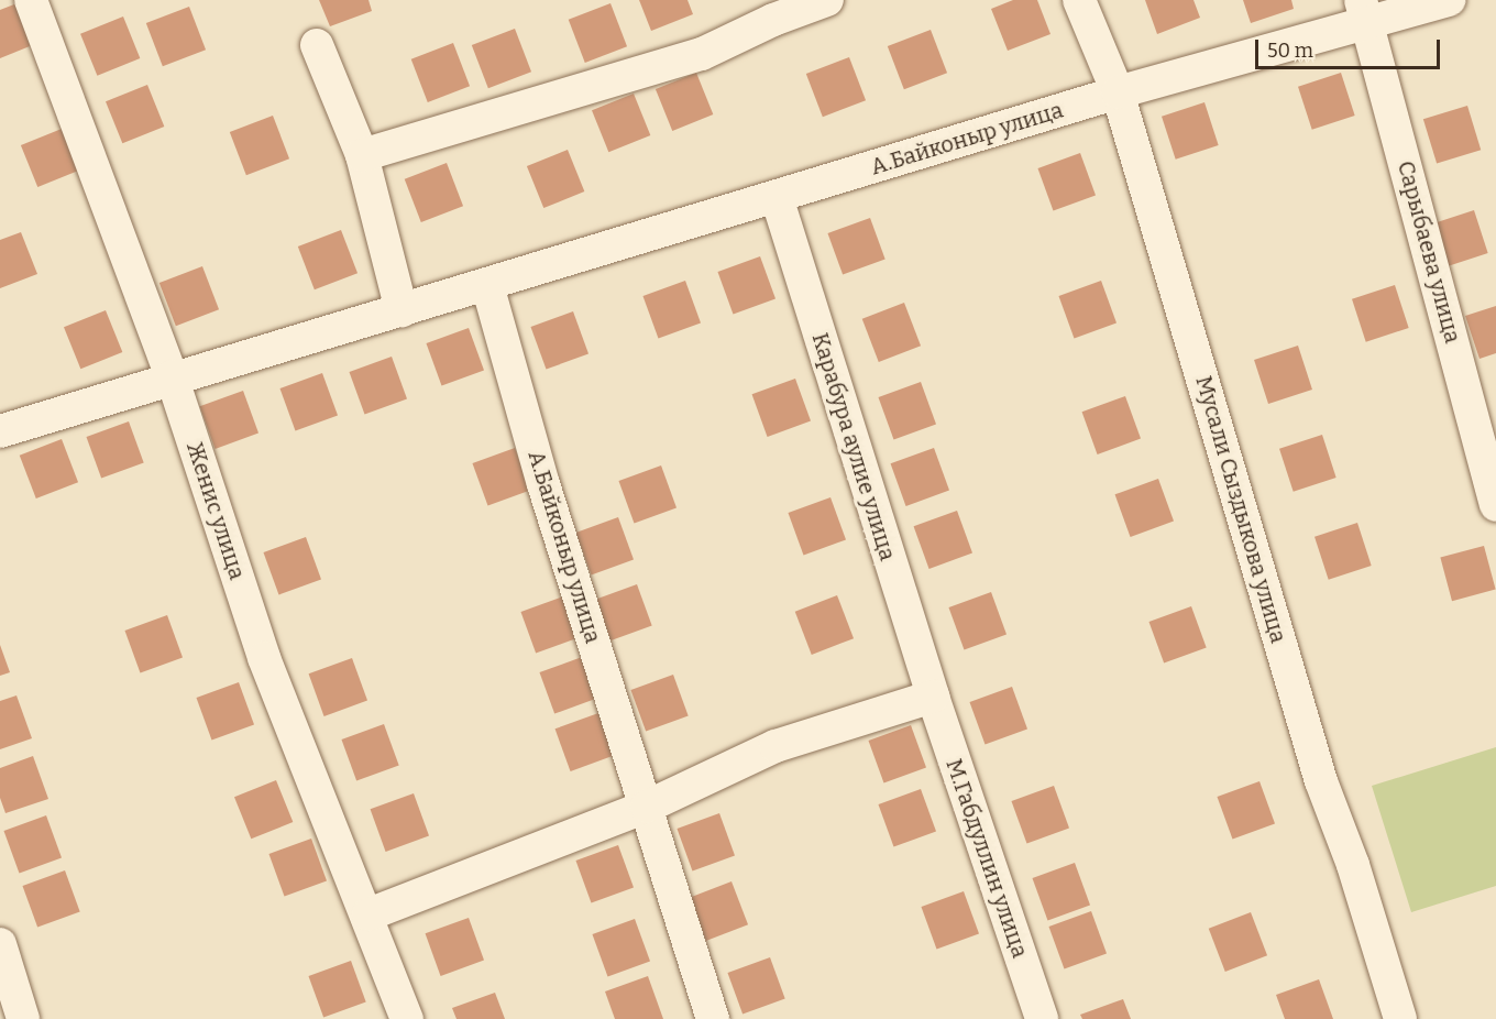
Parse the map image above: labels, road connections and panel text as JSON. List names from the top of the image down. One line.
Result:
{"streets":{"street":["А.Байконыр улица","Сарыбаева улица","Карабура аулие улица","Мусали Сыздыкова улица","Женис улица","М.Габдуллин улица"]},"crossings":[["А.Байконыр улица","Сарыбаева улица"],["А.Байконыр улица","Карабура аулие улица"],["А.Байконыр улица","Мусали Сыздыкова улица"],["А.Байконыр улица","Женис улица"],["Карабура аулие улица","М.Габдуллин улица"]],"scale_bar":"50 m"}
